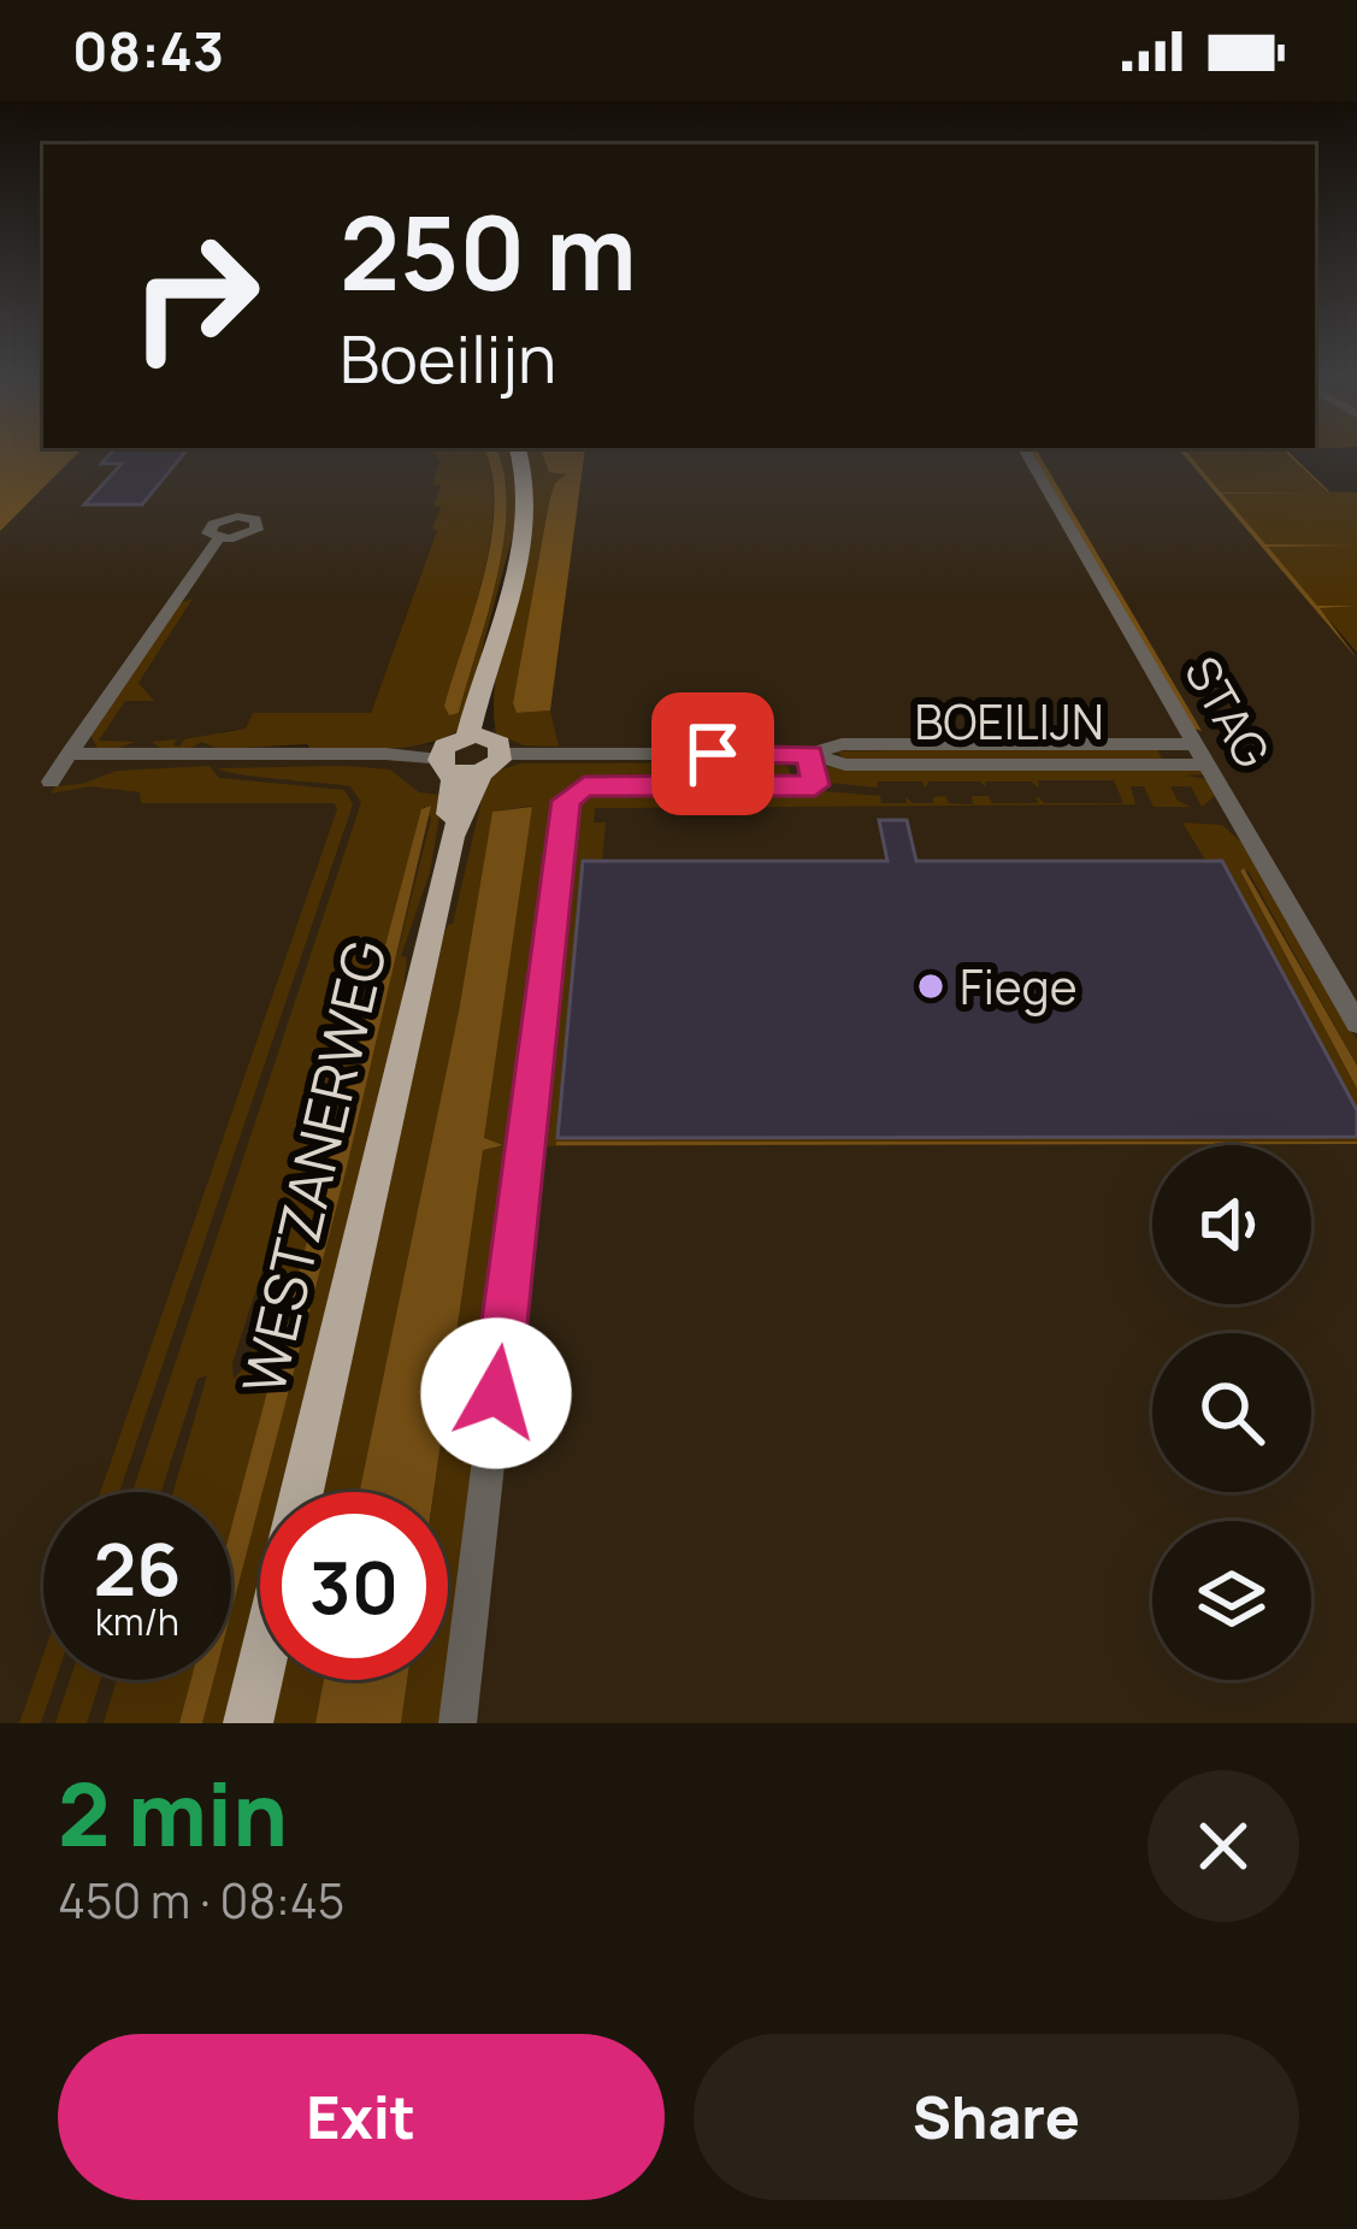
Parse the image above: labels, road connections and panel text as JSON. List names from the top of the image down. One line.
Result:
{"streets":{"main road":["WESTZANERWEG"],"street":["STAG","BOEILIJN"]},"crossings":[["STAG","BOEILIJN"],["BOEILIJN","WESTZANERWEG"]],"places":["Fiege"],"page":{"status":"08:43","turn":["250 m","Boeilijn"],"speed":"26 km/h","limit":"30","heading":["2 min","450 m · 08:45"],"buttons":["Exit","Share"]}}
